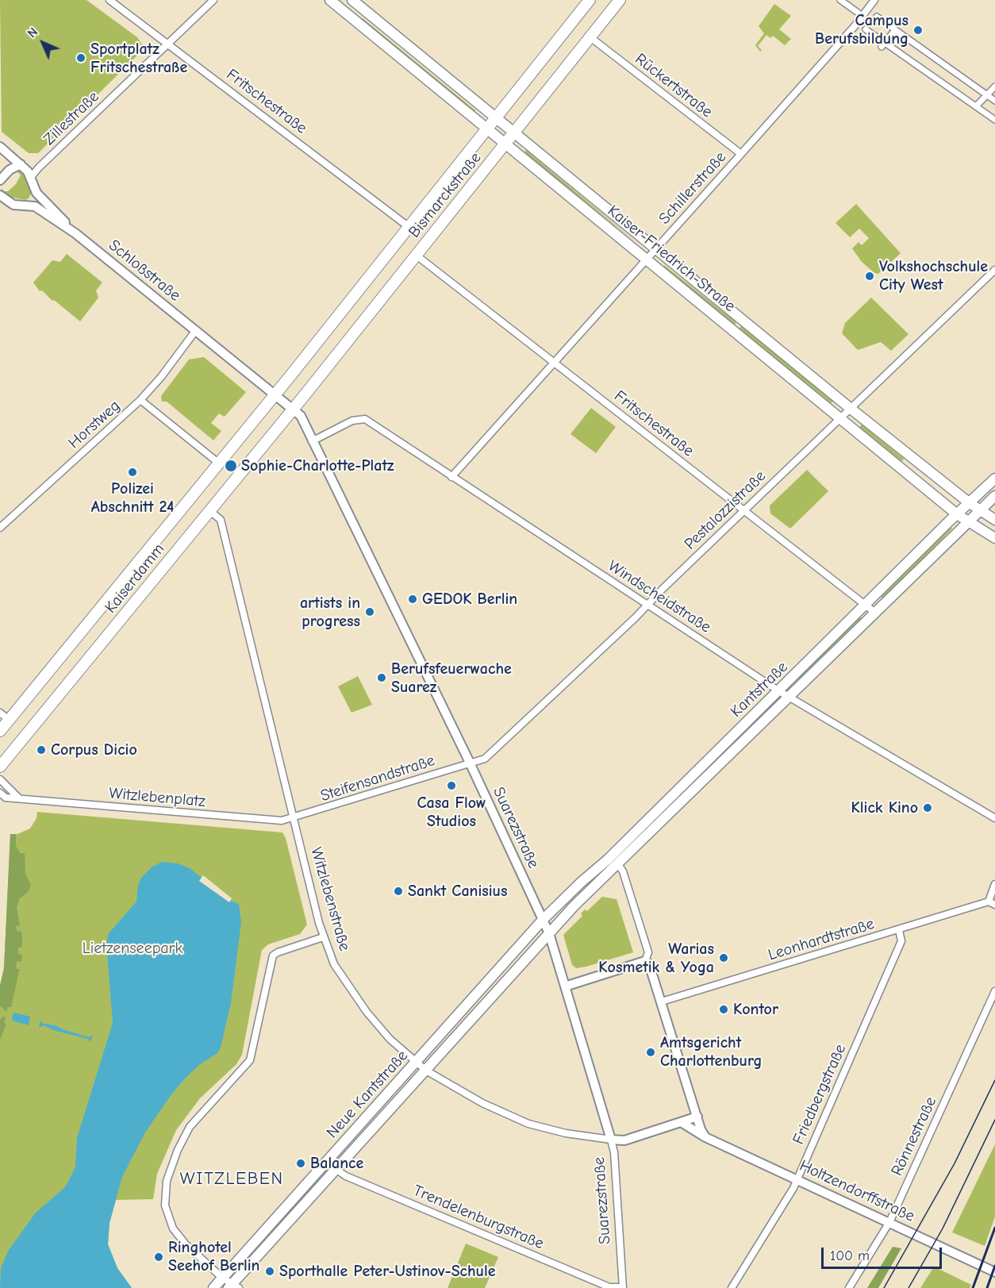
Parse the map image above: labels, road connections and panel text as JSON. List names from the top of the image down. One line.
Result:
{"streets":{"main road":["Bismarckstraße","Kaiser-Friedrich-Straße","Kaiserdamm","Kantstraße","Neue Kantstraße"],"street":["Rückertstraße","Fritschestraße","Zillestraße","Schillerstraße","Schloßstraße","Horstweg","Pestalozzistraße","Windscheidstraße","Steifensandstraße","Witzlebenplatz","Suarezstraße","Witzlebenstraße","Leonhardtstraße","Friedbergstraße","Rönnestraße","Holtzendorffstraße","Trendelenburgstraße"]},"crossings":[["Rückertstraße","Schillerstraße"],["Rückertstraße","Bismarckstraße"],["Fritschestraße","Zillestraße"],["Fritschestraße","Schillerstraße"],["Fritschestraße","Bismarckstraße"],["Fritschestraße","Pestalozzistraße"],["Fritschestraße","Kantstraße"],["Zillestraße","Schloßstraße"],["Schillerstraße","Kaiser-Friedrich-Straße"],["Schillerstraße","Windscheidstraße"],["Bismarckstraße","Kaiser-Friedrich-Straße"],["Bismarckstraße","Schloßstraße"],["Bismarckstraße","Kaiserdamm"],["Bismarckstraße","Suarezstraße"],["Kaiser-Friedrich-Straße","Pestalozzistraße"],["Kaiser-Friedrich-Straße","Kantstraße"],["Schloßstraße","Horstweg"],["Schloßstraße","Suarezstraße"],["Pestalozzistraße","Windscheidstraße"],["Pestalozzistraße","Steifensandstraße"],["Pestalozzistraße","Suarezstraße"],["Kaiserdamm","Suarezstraße"],["Kaiserdamm","Witzlebenstraße"],["Windscheidstraße","Kantstraße"],["Windscheidstraße","Suarezstraße"],["Kantstraße","Suarezstraße"],["Kantstraße","Neue Kantstraße"],["Steifensandstraße","Witzlebenplatz"],["Steifensandstraße","Suarezstraße"],["Steifensandstraße","Witzlebenstraße"],["Witzlebenplatz","Witzlebenstraße"],["Suarezstraße","Witzlebenstraße"],["Suarezstraße","Neue Kantstraße"],["Suarezstraße","Trendelenburgstraße"],["Witzlebenstraße","Neue Kantstraße"],["Witzlebenstraße","Holtzendorffstraße"],["Leonhardtstraße","Friedbergstraße"],["Neue Kantstraße","Trendelenburgstraße"],["Friedbergstraße","Holtzendorffstraße"],["Rönnestraße","Holtzendorffstraße"]],"districts":["WITZLEBEN"],"parks":["Lietzenseepark"],"places":["Campus Berufsbildung","Sportplatz Fritschestraße","Volkshochschule City West","Sophie-Charlotte-Platz","Polizei Abschnitt 24","GEDOK Berlin","artists in progress","Berufsfeuerwache Suarez","Corpus Dicio","Casa Flow Studios","Klick Kino","Sankt Canisius","Warias Kosmetik & Yoga","Kontor","Amtsgericht Charlottenburg","Balance","Ringhotel Seehof Berlin","Sporthalle Peter-Ustinov-Schule"],"scale_bar":"100 m","north":"top left"}
